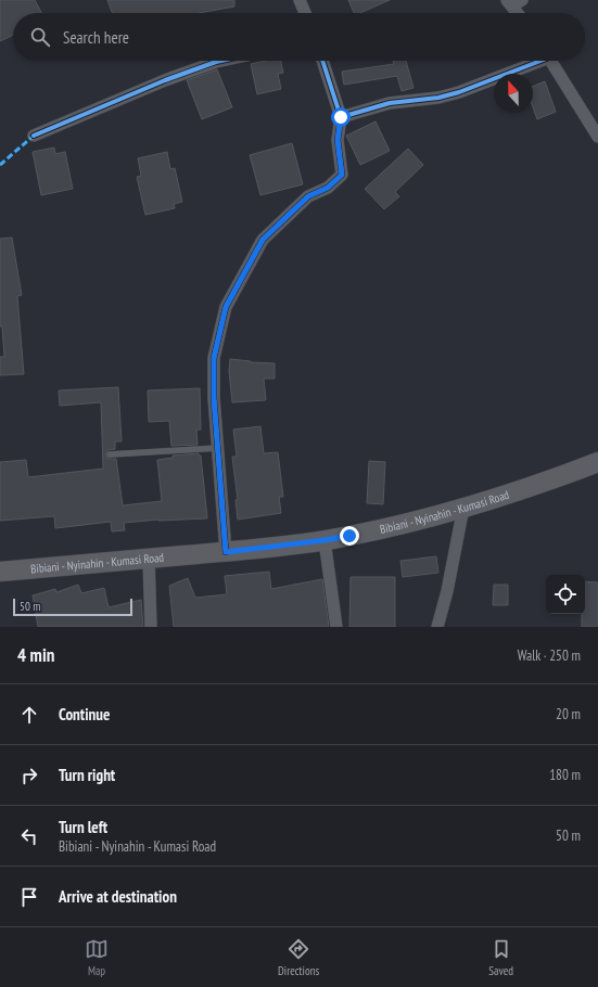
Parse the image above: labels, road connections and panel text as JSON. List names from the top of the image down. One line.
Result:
{"streets":{"main road":["Bibiani - Nyinahin - Kumasi Road"]},"scale_bar":"50 m","north":"top","page":{"search":"Search here","scale":"50 m","heading":["4 min","Walk · 250 m"],"list":[["Continue","20 m"],["Turn right","180 m"],["Turn left","Bibiani - Nyinahin - Kumasi Road","50 m"],"Arrive at destination"],"nav":["Map","Directions","Saved"]}}
